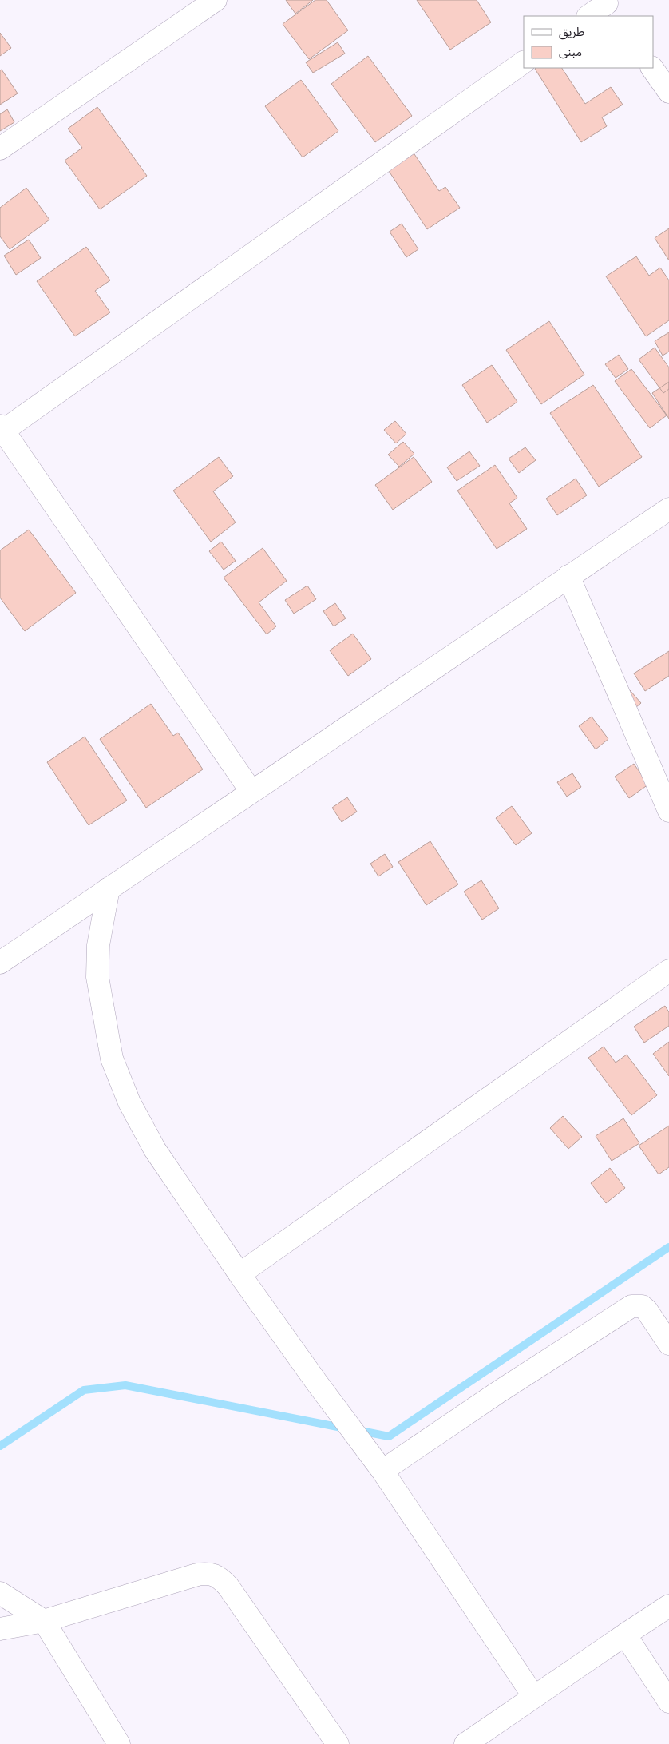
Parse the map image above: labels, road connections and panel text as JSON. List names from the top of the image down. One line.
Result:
{"legend":["طريق","مبنى"]}
